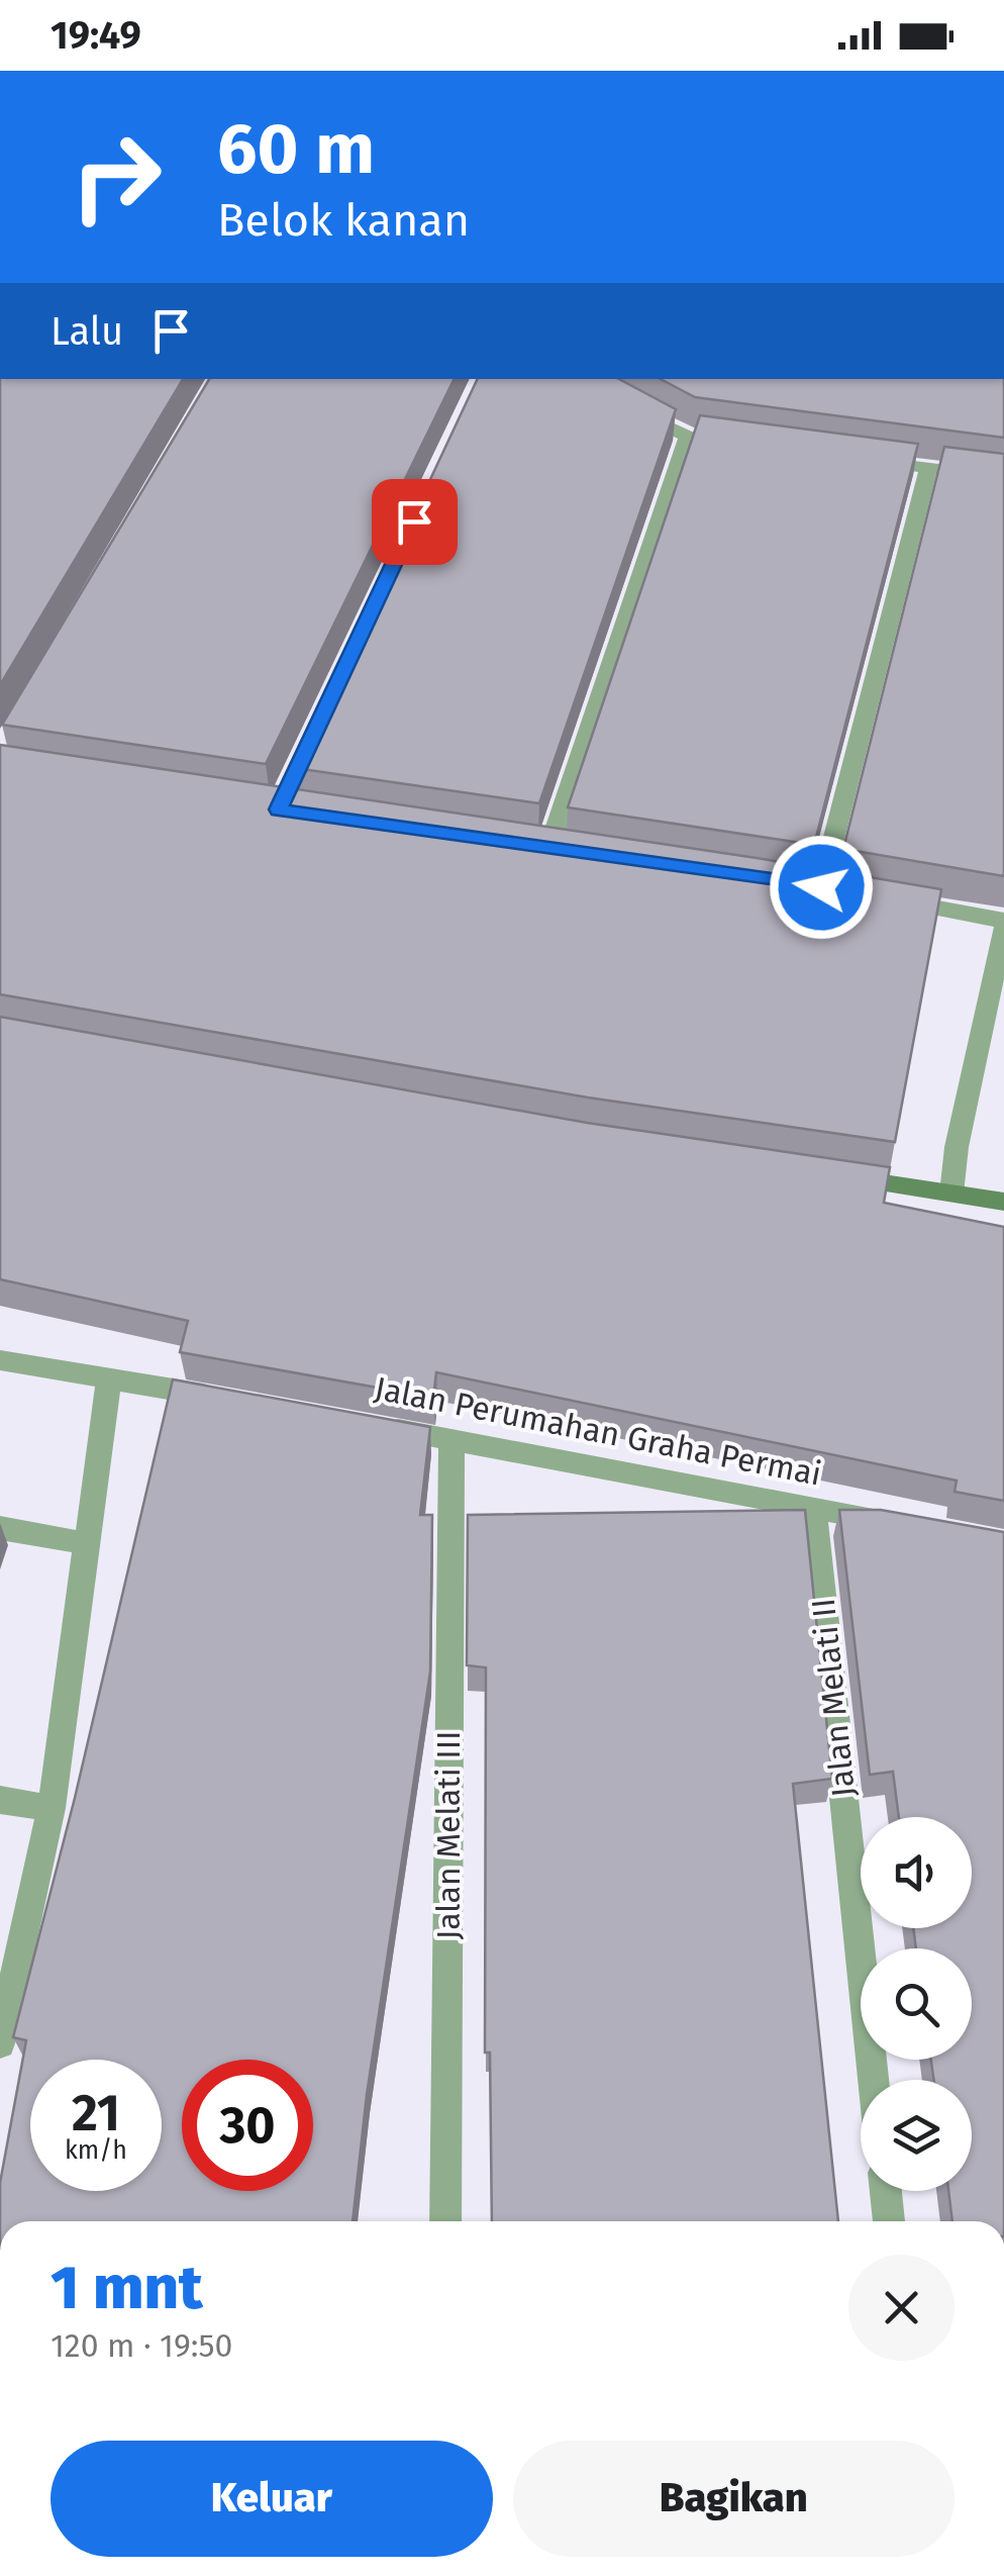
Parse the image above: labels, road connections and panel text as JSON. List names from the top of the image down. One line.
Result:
{"streets":{"street":["Jalan Perumahan Graha Permai","Jalan Melati II","Jalan Melati III"]},"crossings":[["Jalan Perumahan Graha Permai","Jalan Melati II"],["Jalan Perumahan Graha Permai","Jalan Melati III"]],"page":{"status":"19:49","turn":["60 m","Belok kanan"],"then":"Lalu","speed":"21 km/h","limit":"30","heading":["1 mnt","120 m · 19:50"],"buttons":["Keluar","Bagikan"]}}
